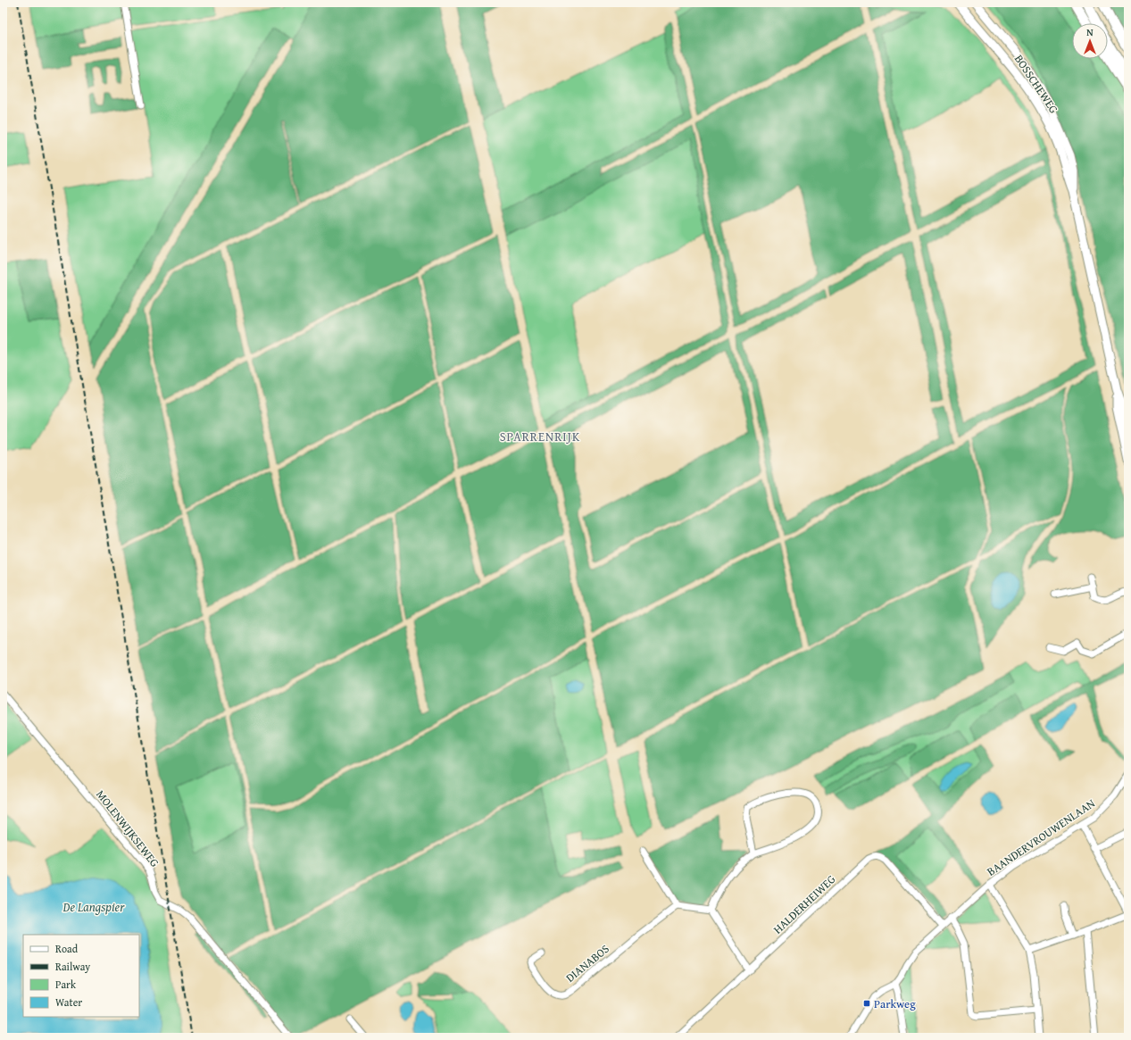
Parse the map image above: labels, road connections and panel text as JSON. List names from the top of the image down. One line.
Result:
{"streets":{"main road":["BOSSCHEWEG"],"street":["MOLENWIJKSEWEG","BAANDERVROUWENLAAN","HALDERHEIWEG","DIANABOS"]},"crossings":[["BAANDERVROUWENLAAN","HALDERHEIWEG"]],"districts":["SPARRENRIJK"],"water":["De Langspier"],"places":{"transit":["Parkweg"]},"legend":["Road","Railway","Park","Water"],"north":"top"}
